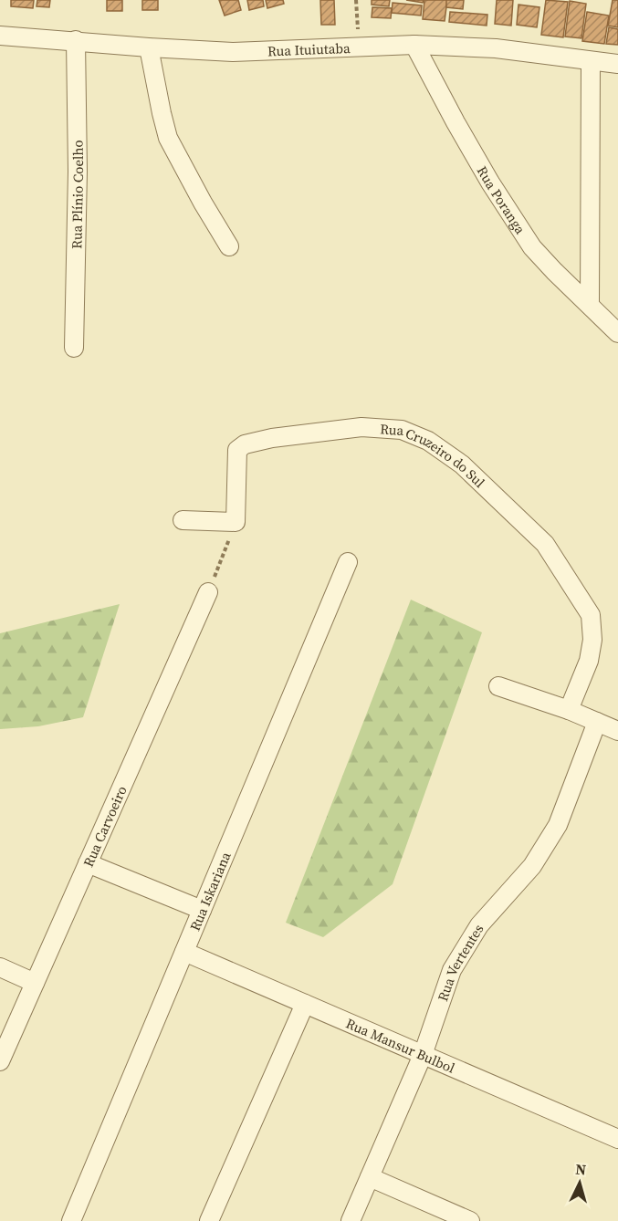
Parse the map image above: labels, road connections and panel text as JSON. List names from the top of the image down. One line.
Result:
{"streets":{"street":["Rua Ituiutaba","Rua Plínio Coelho","Rua Poranga","Rua Cruzeiro do Sul","Rua Carvoeiro","Rua Iskariana","Rua Vertentes","Rua Mansur Bulbol"]},"crossings":[["Rua Ituiutaba","Rua Plínio Coelho"],["Rua Ituiutaba","Rua Poranga"],["Rua Iskariana","Rua Mansur Bulbol"],["Rua Vertentes","Rua Mansur Bulbol"]],"north":"top"}
